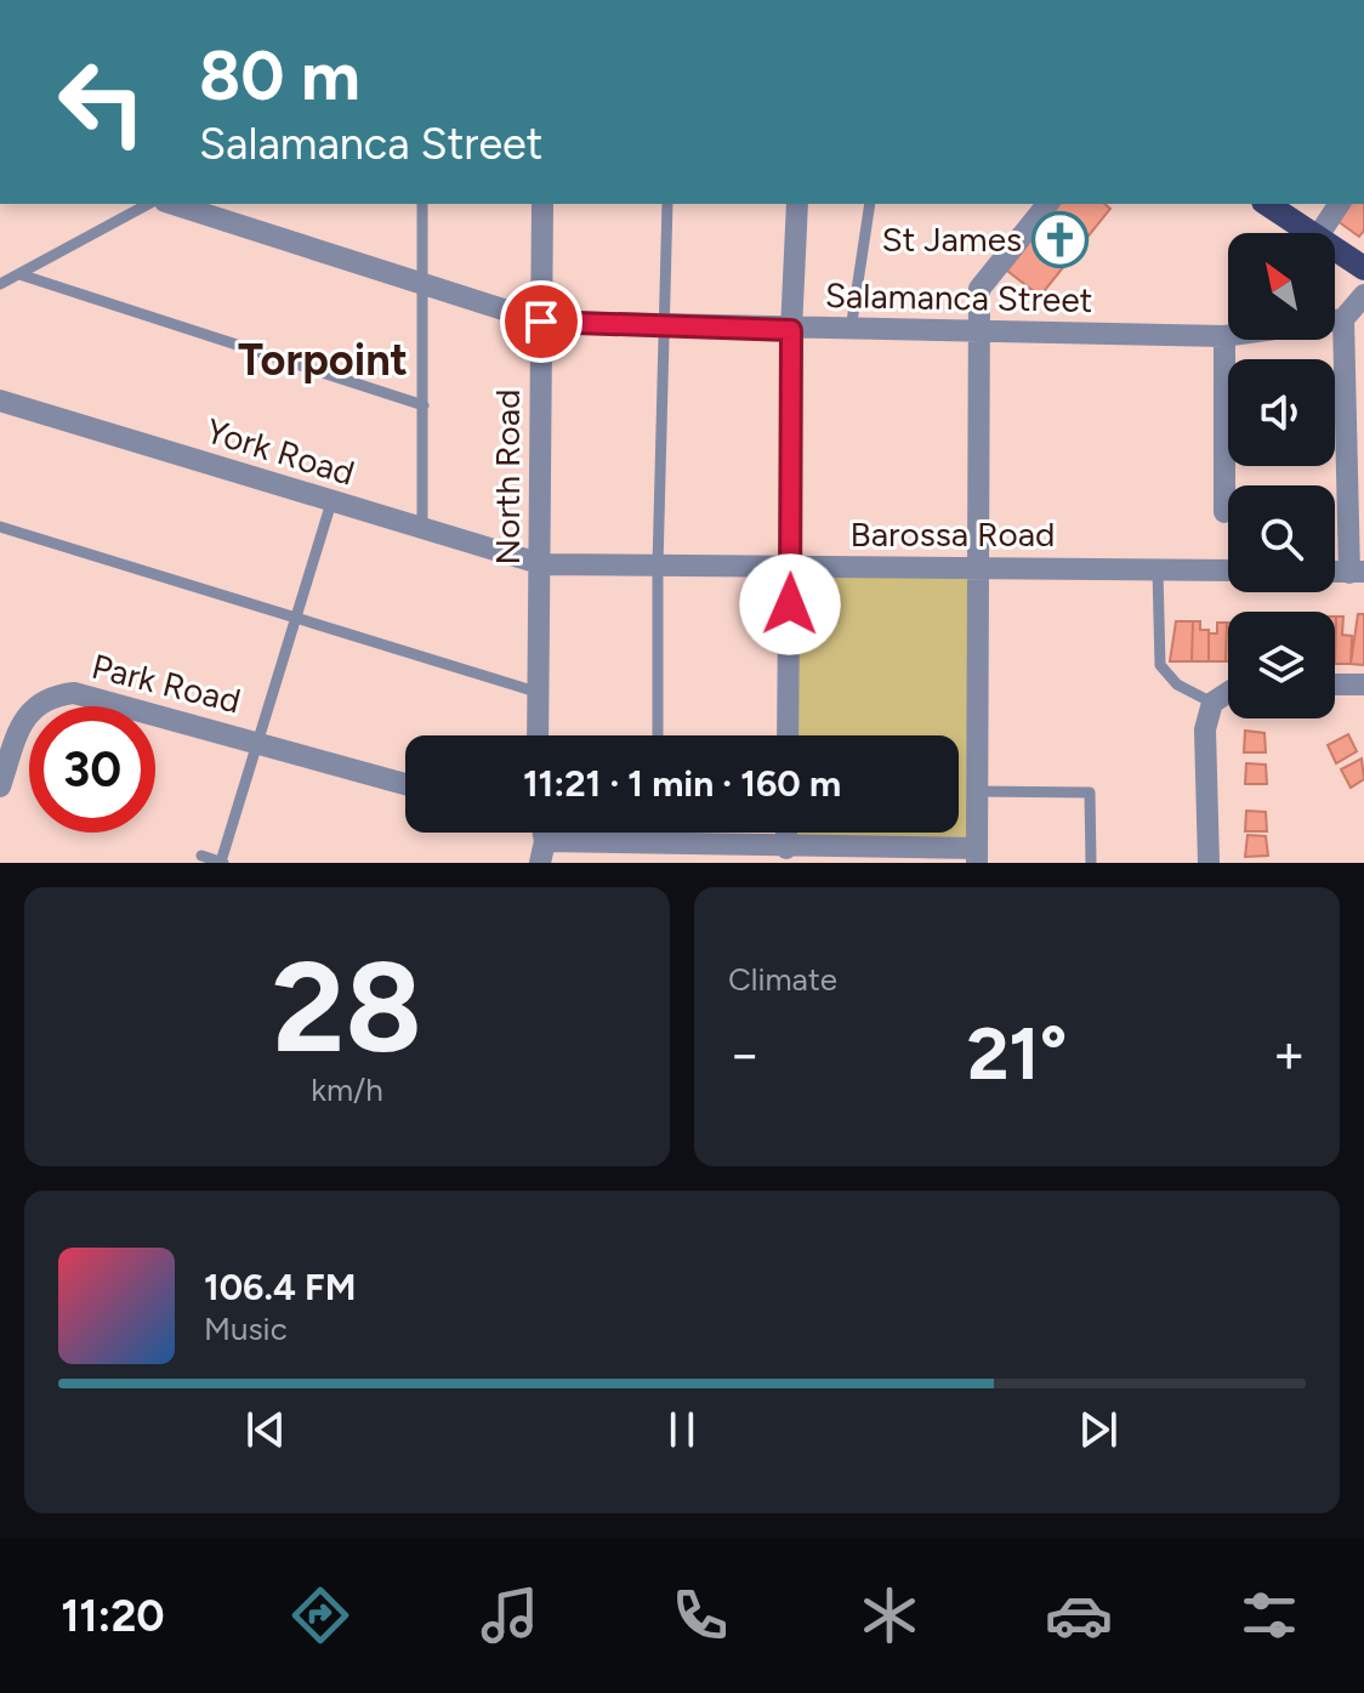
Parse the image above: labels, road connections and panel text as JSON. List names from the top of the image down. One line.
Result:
{"streets":{"street":["Salamanca Street","York Road","North Road","Barossa Road","Park Road"]},"crossings":[["Salamanca Street","North Road"],["York Road","North Road"],["York Road","Barossa Road"],["North Road","Barossa Road"]],"districts":["Torpoint"],"places":{"church":["St James"]},"north":"top left","page":{"turn":["80 m","Salamanca Street"],"limit":"30","trip":"11:21 · 1 min · 160 m","tile":[["28","km/h"],"Climate"],"heat":["−","21°","+"],"song":["106.4 FM","Music"],"tabs":"11:20"}}
